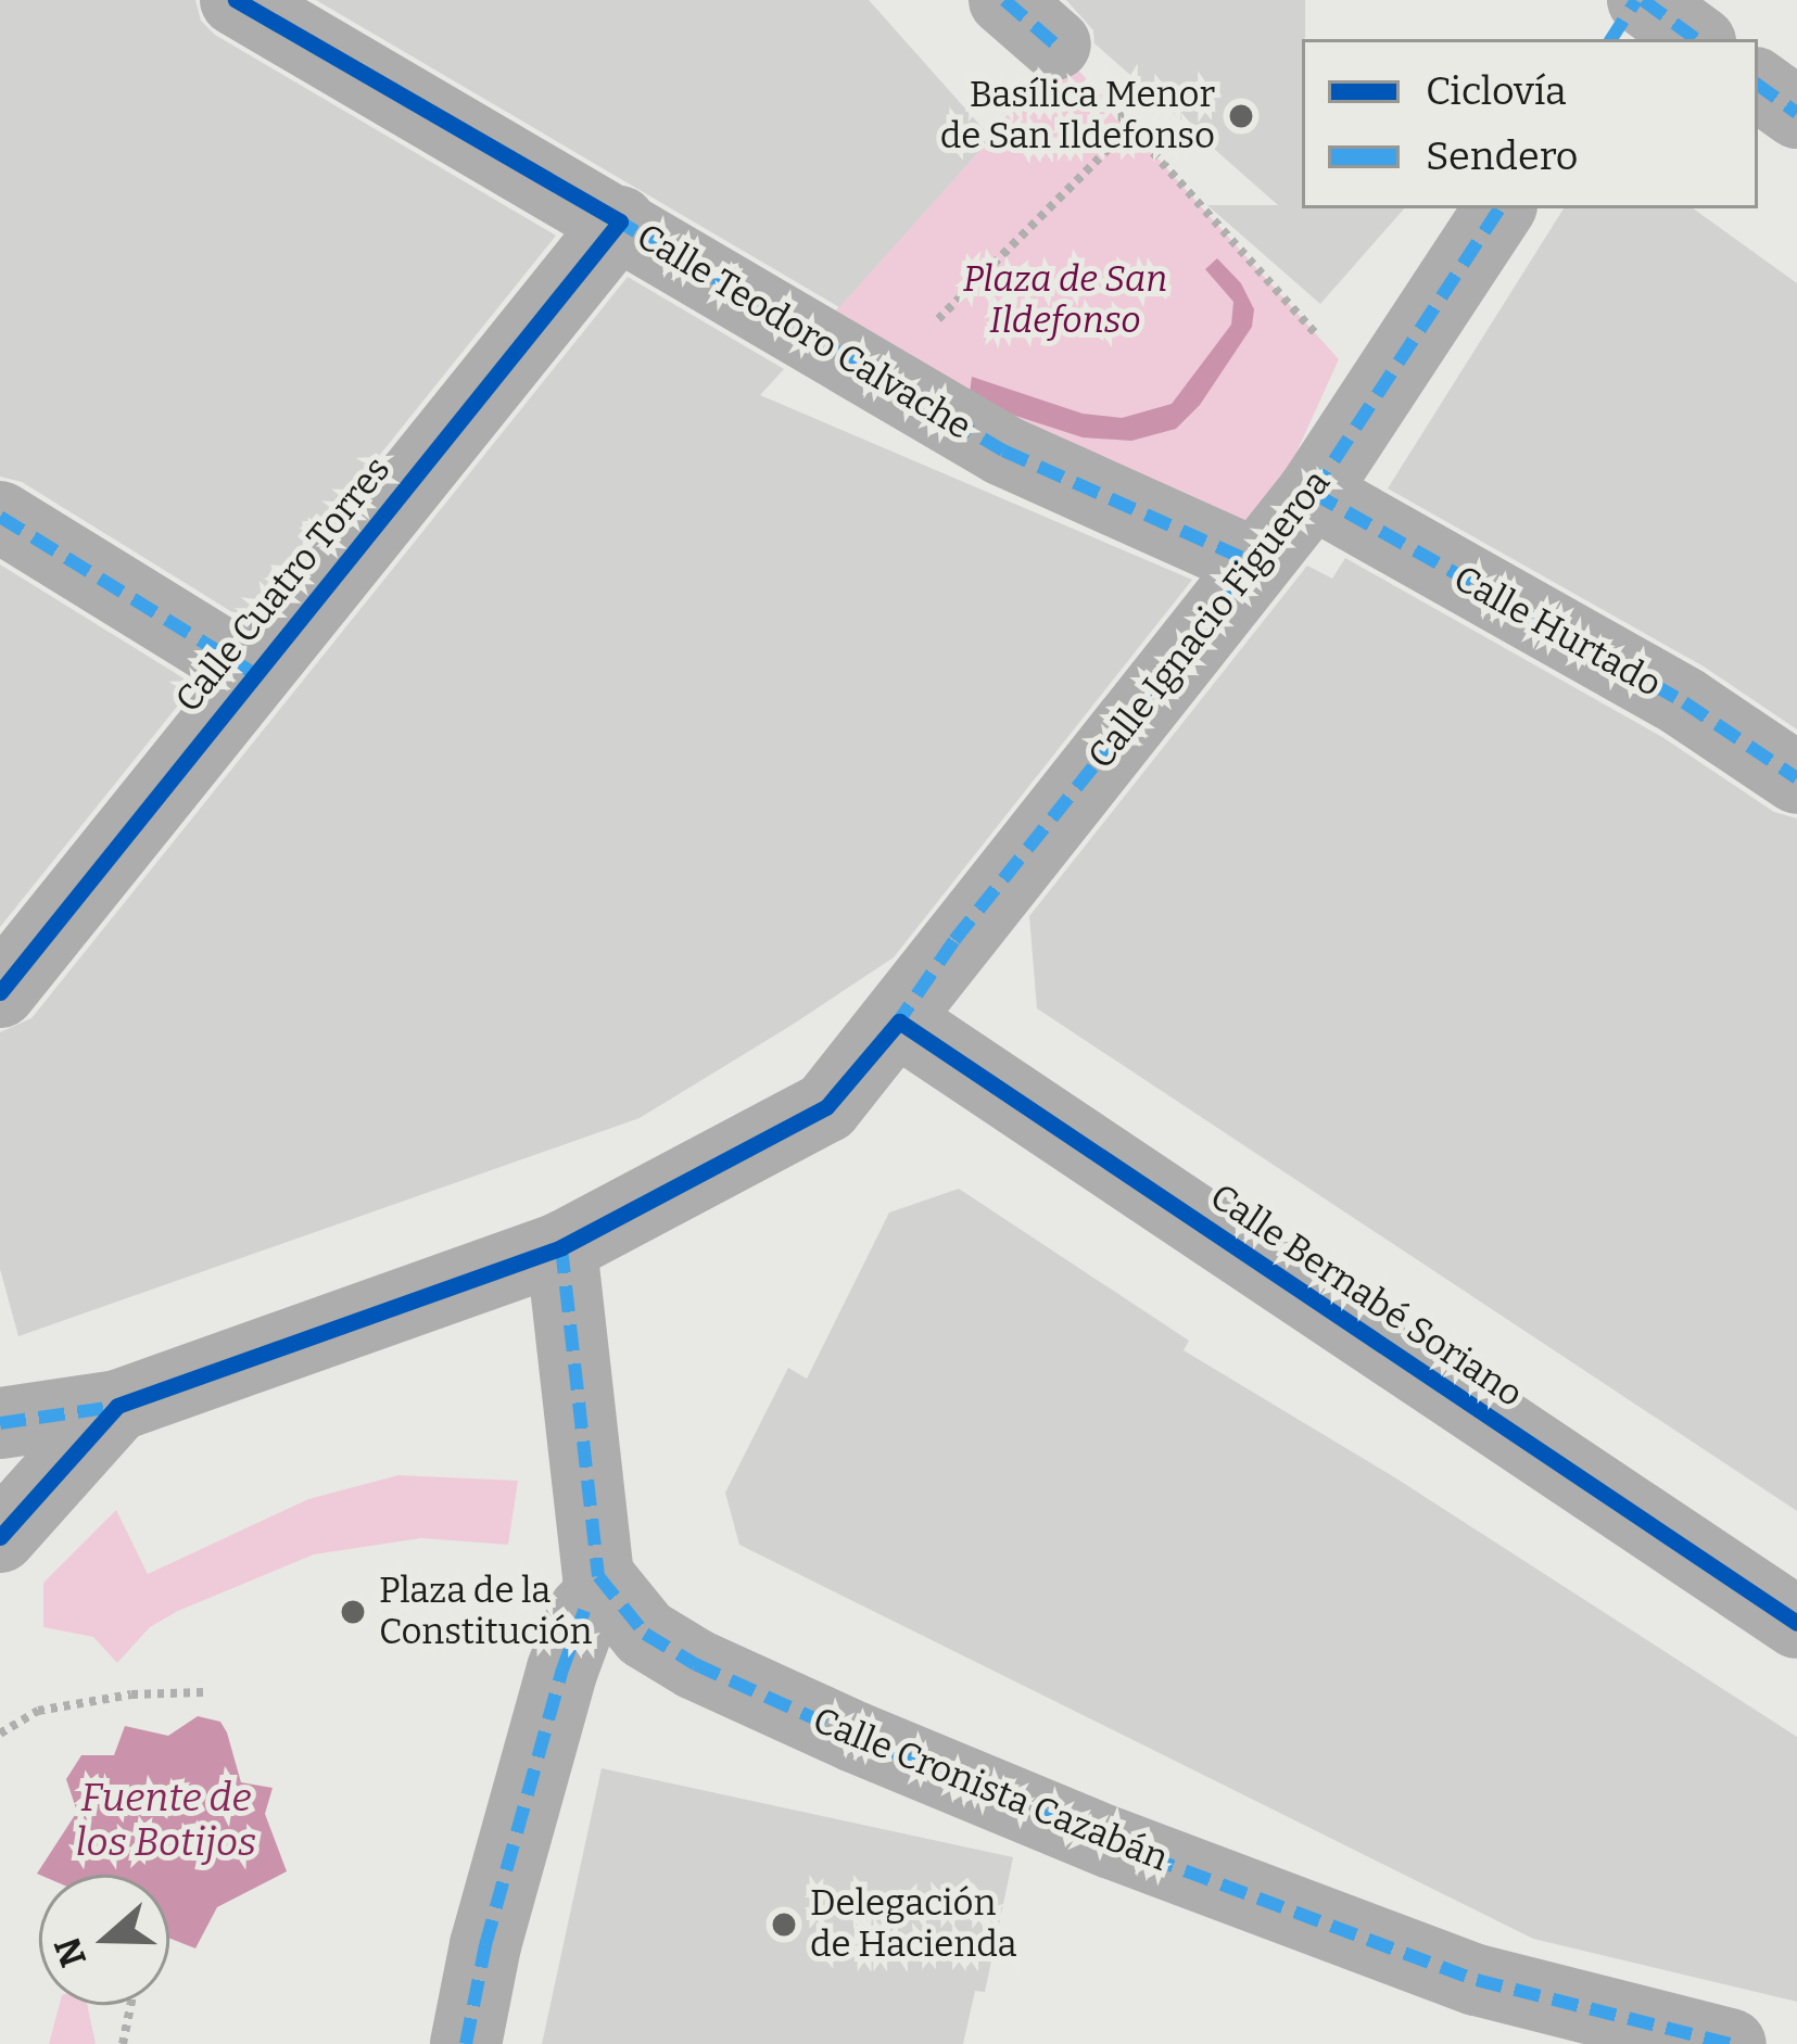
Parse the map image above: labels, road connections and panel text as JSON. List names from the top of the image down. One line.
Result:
{"streets":{"street":["Calle Teodoro Calvache","Calle Cuatro Torres","Calle Ignacio Figueroa","Calle Hurtado","Calle Bernabé Soriano","Calle Cronista Cazabán"]},"crossings":[["Calle Teodoro Calvache","Calle Cuatro Torres"],["Calle Ignacio Figueroa","Calle Hurtado"],["Calle Ignacio Figueroa","Calle Bernabé Soriano"],["Calle Ignacio Figueroa","Calle Cronista Cazabán"]],"water":["Fuente de los Botijos"],"parks":["Plaza de San Ildefonso"],"places":["Basílica Menor de San Ildefonso","Plaza de la Constitución","Delegación de Hacienda"],"legend":["Ciclovía","Sendero"],"north":"left"}
